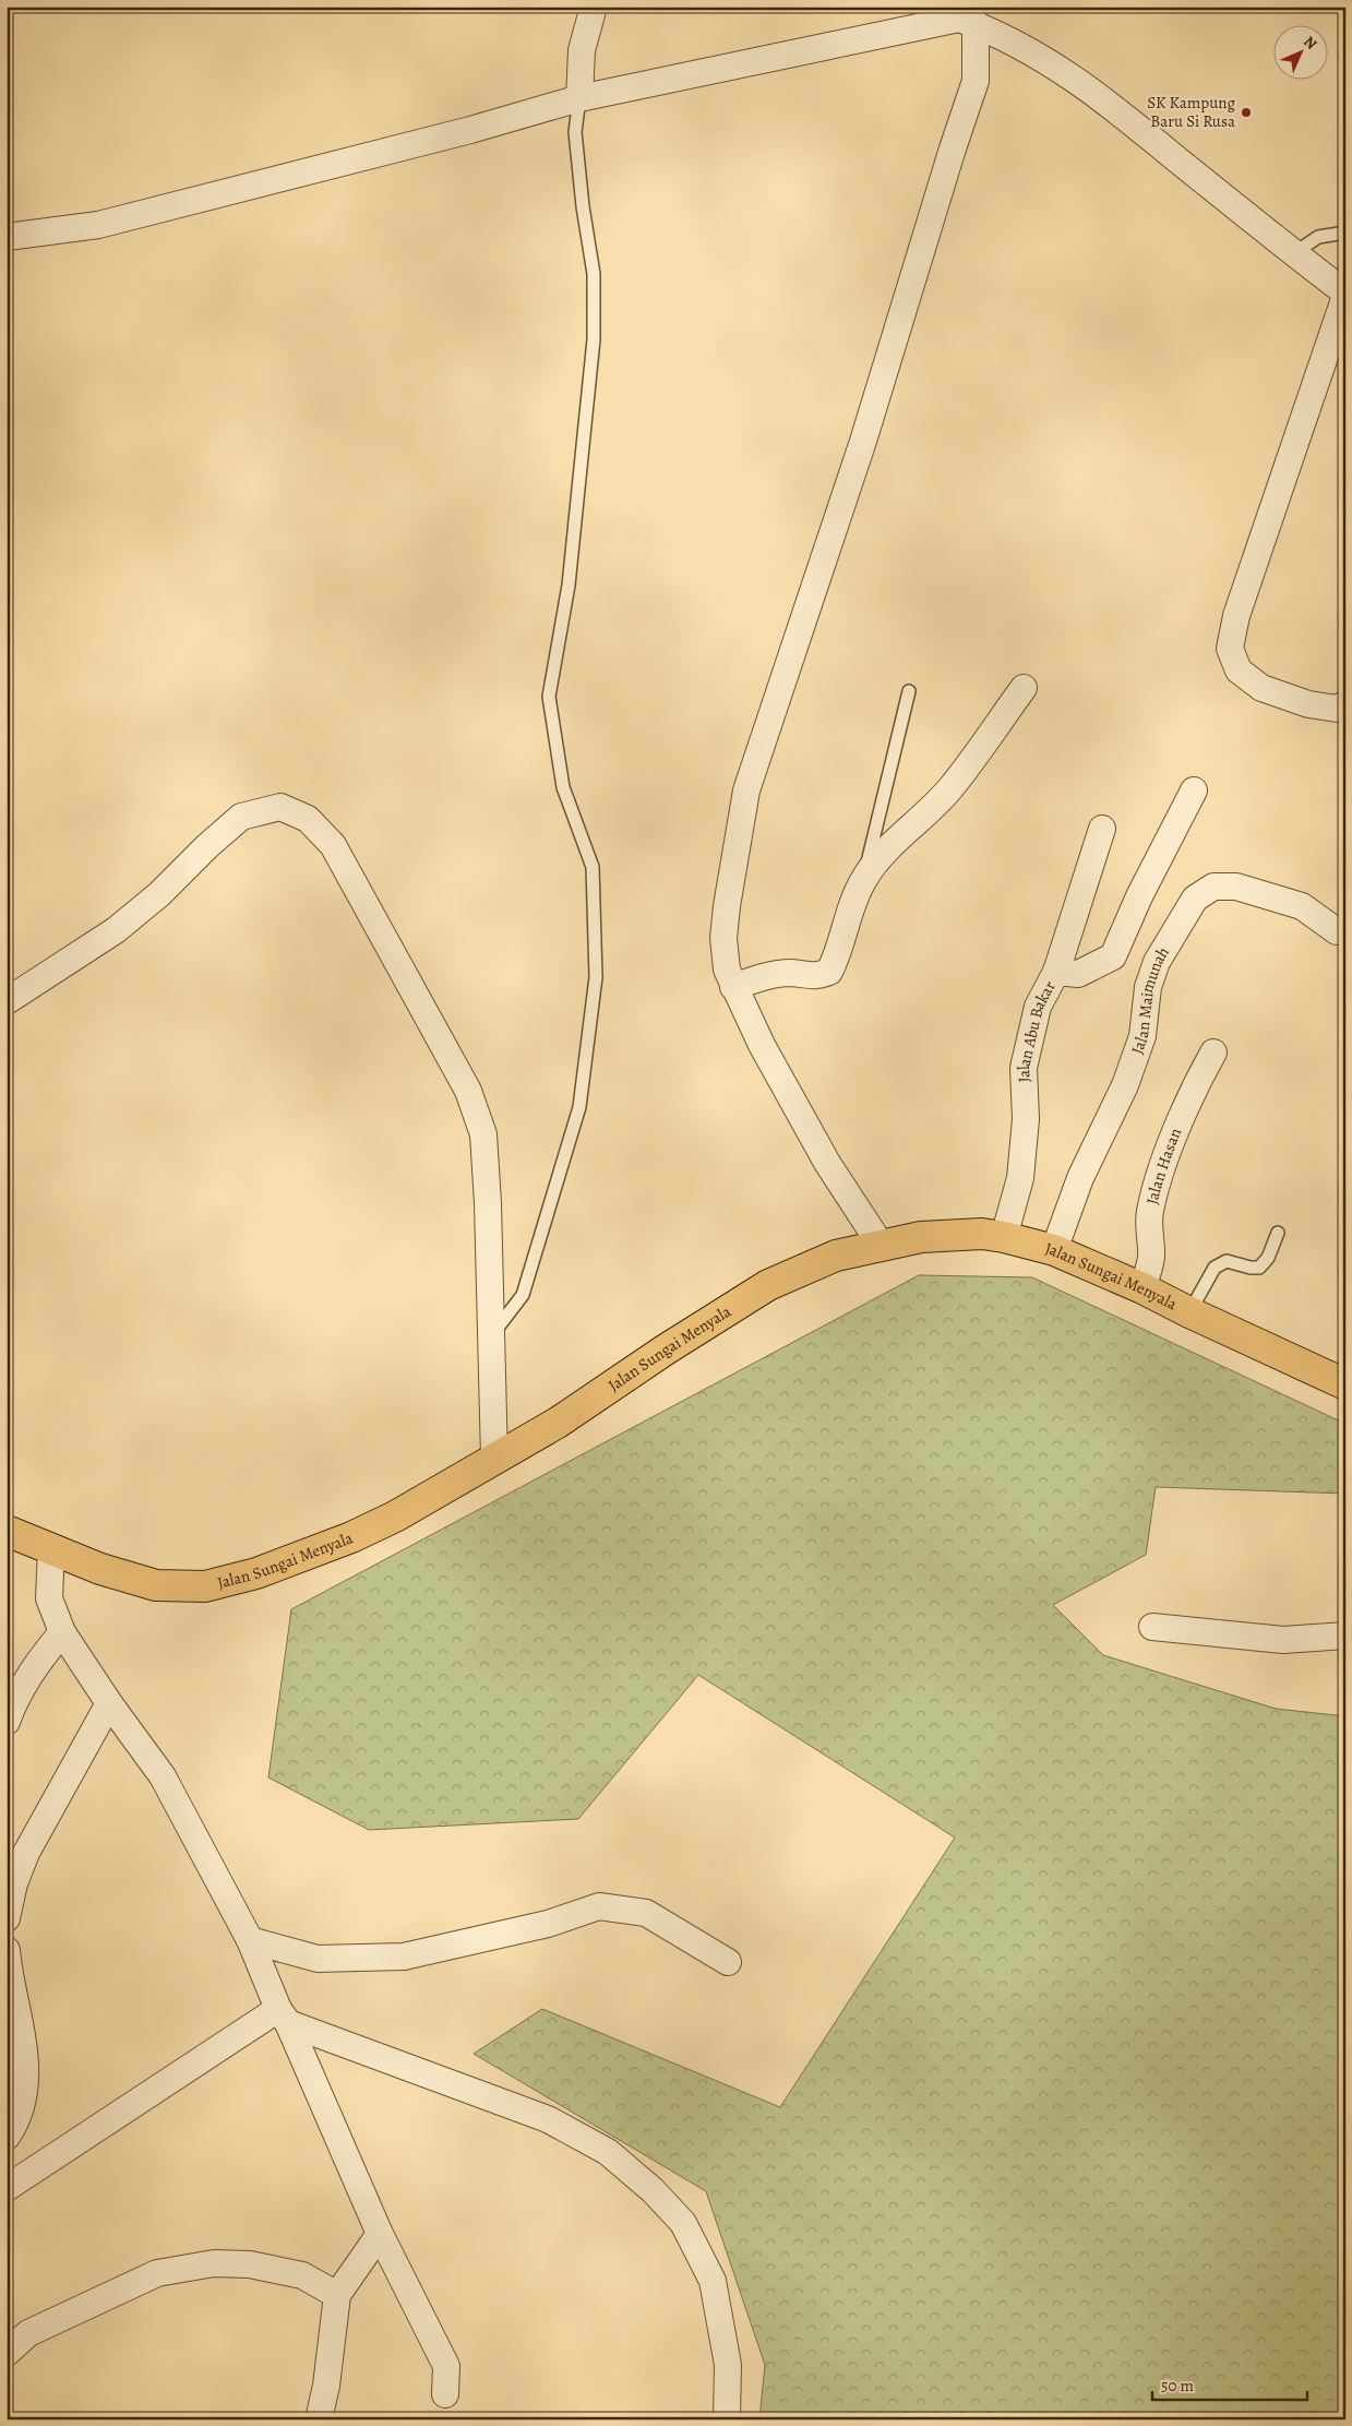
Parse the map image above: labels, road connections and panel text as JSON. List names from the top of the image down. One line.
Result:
{"streets":{"main road":["Jalan Sungai Menyala"],"street":["Jalan Maimunah","Jalan Abu Bakar","Jalan Hasan"]},"crossings":[["Jalan Maimunah","Jalan Sungai Menyala"],["Jalan Abu Bakar","Jalan Sungai Menyala"],["Jalan Hasan","Jalan Sungai Menyala"]],"places":["SK Kampung Baru Si Rusa"],"scale_bar":"50 m","north":"top right"}
